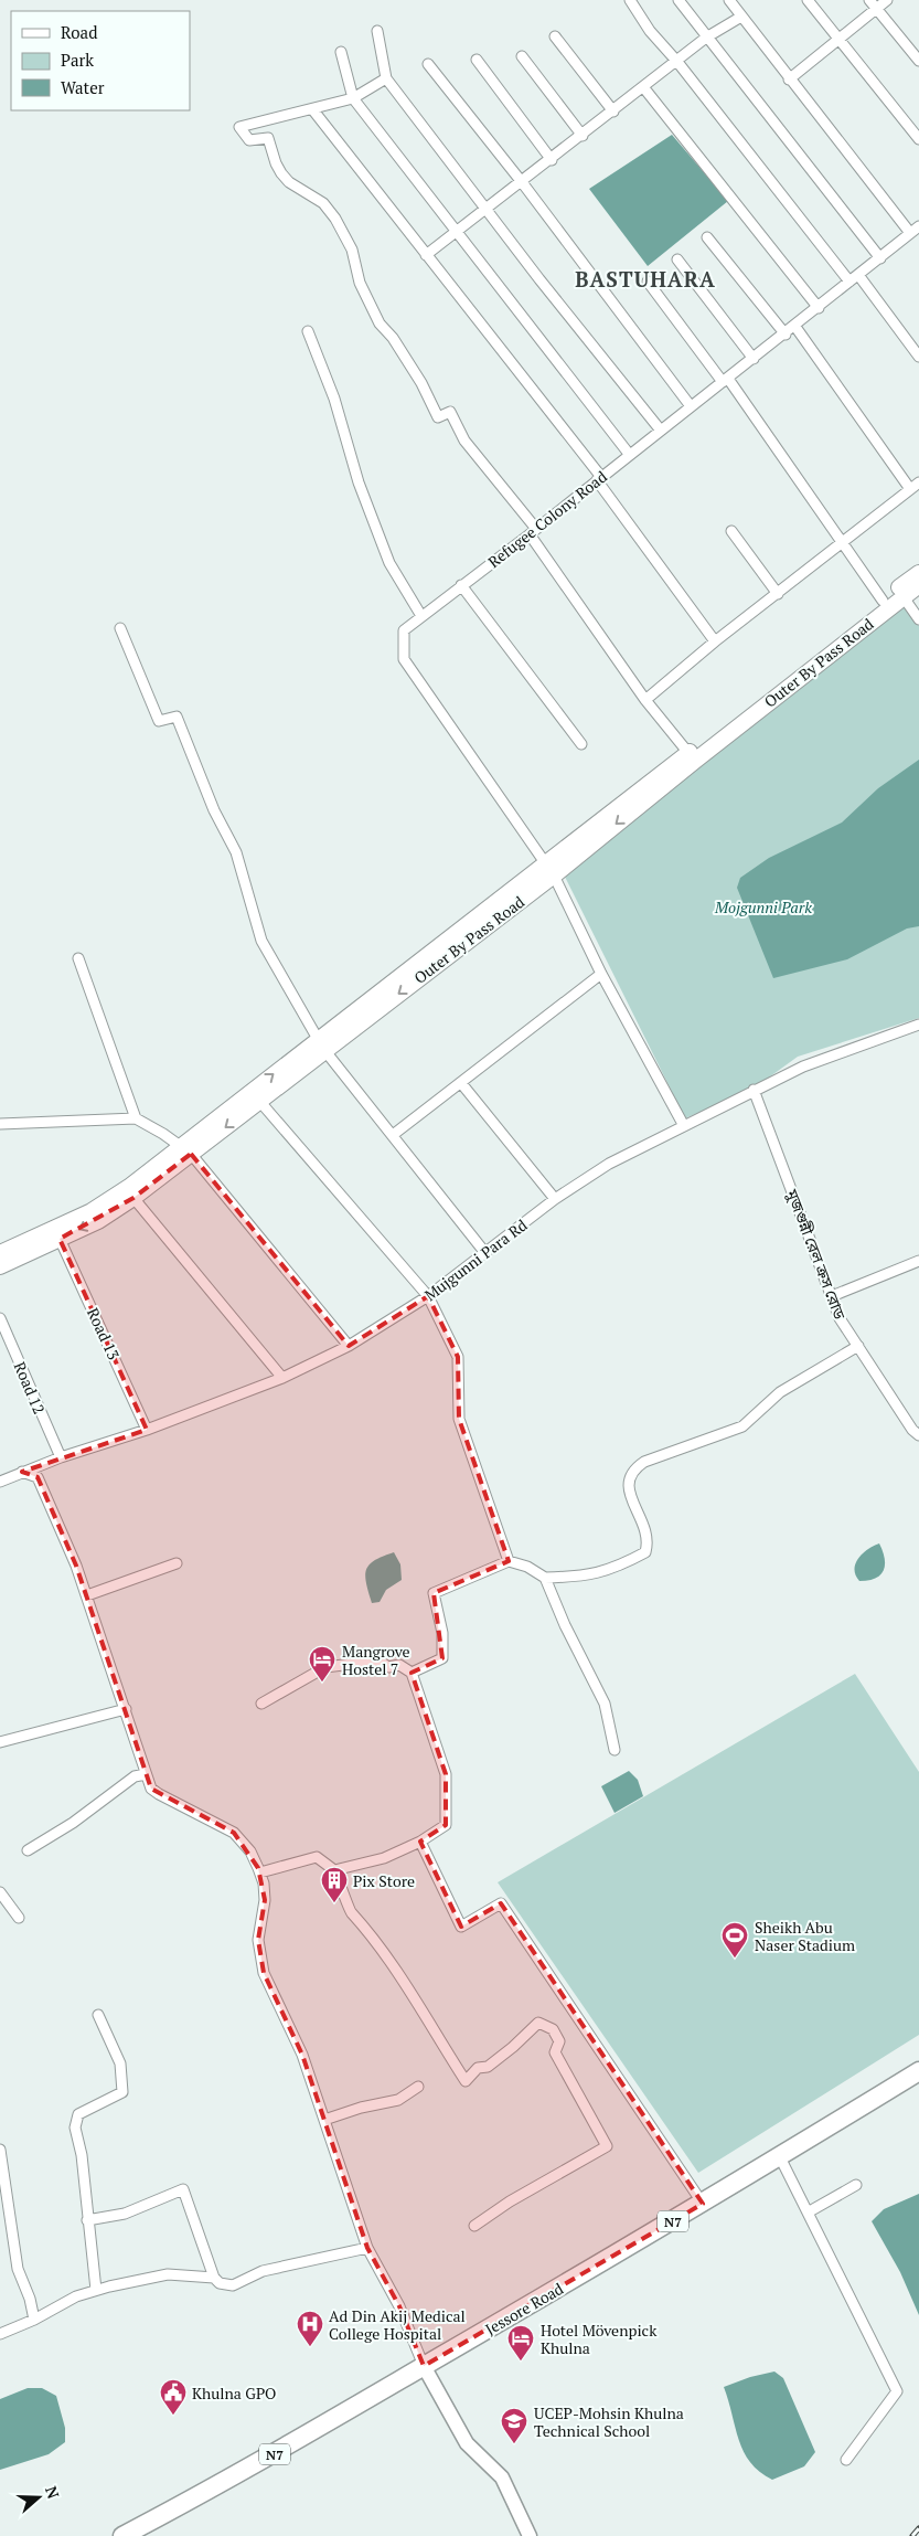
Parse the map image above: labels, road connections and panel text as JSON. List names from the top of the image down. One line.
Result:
{"streets":{"highway":["N7","Jessore Road"],"main road":["Outer By Pass Road"],"street":["Refugee Colony Road","মুজগুন্নী রেল ক্রস রোড","Mujgunni Para Rd","Road 13","Road 12"]},"crossings":[["Refugee Colony Road","Outer By Pass Road"],["Outer By Pass Road","Road 13"],["মুজগুন্নী রেল ক্রস রোড","Mujgunni Para Rd"],["Mujgunni Para Rd","Road 13"],["Mujgunni Para Rd","Road 12"]],"districts":["BASTUHARA"],"parks":["Mojgunni Park"],"places":{"hotel":["Mangrove Hostel 7","Hotel Mövenpick Khulna"],"building":["Pix Store"],"sports":["Sheikh Abu Naser Stadium"],"hospital":["Ad Din Akij Medical College Hospital"],"public building":["Khulna GPO"],"school or university":["UCEP-Mohsin Khulna Technical School"]},"legend":["Road","Park","Water"],"north":"right"}
